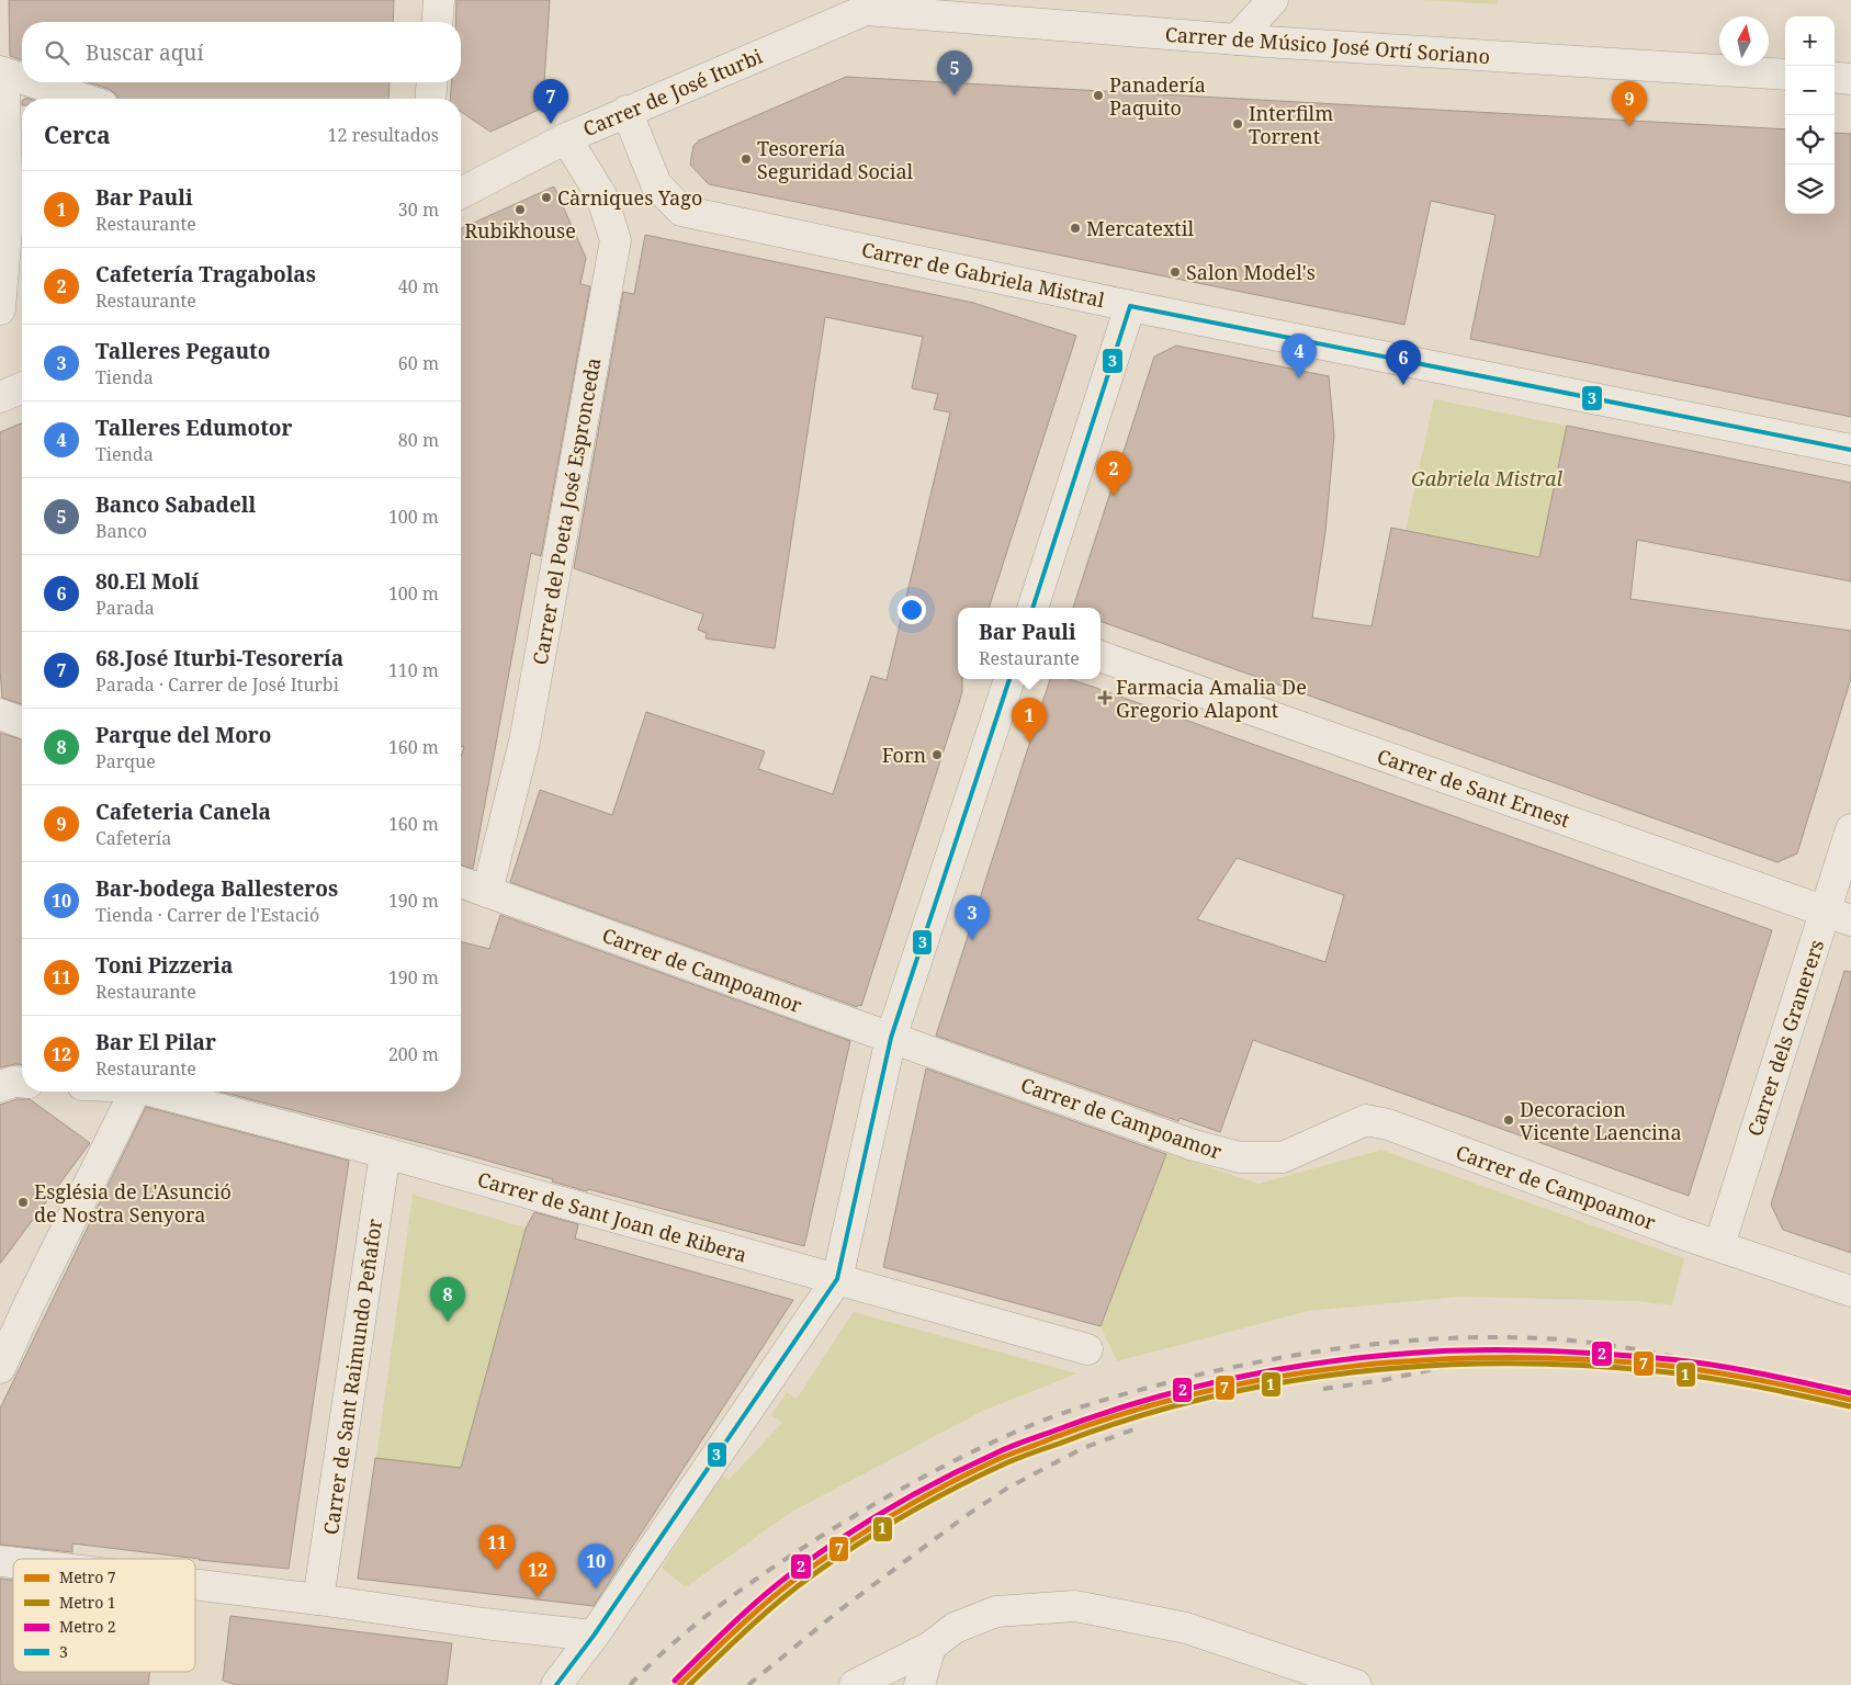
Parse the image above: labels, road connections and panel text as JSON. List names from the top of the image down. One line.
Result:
{"streets":{"street":["Carrer de Músico José Ortí Soriano","Carrer de José Iturbi","Carrer de Gabriela Mistral","Carrer del Poeta José Espronceda","Carrer de Sant Ernest","Carrer de Campoamor","Carrer dels Granerers","Carrer de Sant Joan de Ribera","Carrer de Sant Raimundo Peñafor"]},"crossings":[["Carrer de Músico José Ortí Soriano","Carrer de José Iturbi"],["Carrer de José Iturbi","Carrer de Gabriela Mistral"],["Carrer de José Iturbi","Carrer del Poeta José Espronceda"],["Carrer del Poeta José Espronceda","Carrer de Campoamor"],["Carrer de Sant Ernest","Carrer dels Granerers"],["Carrer de Campoamor","Carrer dels Granerers"],["Carrer de Sant Joan de Ribera","Carrer de Sant Raimundo Peñafor"]],"parks":["Gabriela Mistral"],"places":{"other":["Panadería Paquito","Interfilm Torrent","Tesorería Seguridad Social","Càrniques Yago","Rubikhouse","Mercatextil","Salon Model's","Forn","Decoracion Vicente Laencina","Església de L'Asunció de Nostra Senyora"],"health":["Farmacia Amalia De Gregorio Alapont"]},"lines":["transit line 3","metro line 2","metro line 7","metro line 1"],"legend":["Metro 7","Metro 1","Metro 2","3"],"north":"top","page":{"map_buttons":["+","−"],"search":"Buscar aquí","pins":["5","7","9","4","6","2","1","3","8","11","10","12"],"heading":["Cerca","12 resultados"],"list":[{"mark":"1","name":"Bar Pauli","note":"Restaurante","value":"30 m"},{"mark":"2","name":"Cafetería Tragabolas","note":"Restaurante","value":"40 m"},{"mark":"3","name":"Talleres Pegauto","note":"Tienda","value":"60 m"},{"mark":"4","name":"Talleres Edumotor","note":"Tienda","value":"80 m"},{"mark":"5","name":"Banco Sabadell","note":"Banco","value":"100 m"},{"mark":"6","name":"80.El Molí","note":"Parada","value":"100 m"},{"mark":"7","name":"68.José Iturbi-Tesorería","note":"Parada · Carrer de José Iturbi","value":"110 m"},{"mark":"8","name":"Parque del Moro","note":"Parque","value":"160 m"},{"mark":"9","name":"Cafeteria Canela","note":"Cafetería","value":"160 m"},{"mark":"10","name":"Bar-bodega Ballesteros","note":"Tienda · Carrer de l'Estació","value":"190 m"},{"mark":"11","name":"Toni Pizzeria","note":"Restaurante","value":"190 m"},{"mark":"12","name":"Bar El Pilar","note":"Restaurante","value":"200 m"}],"popup":["Bar Pauli","Restaurante"]}}
